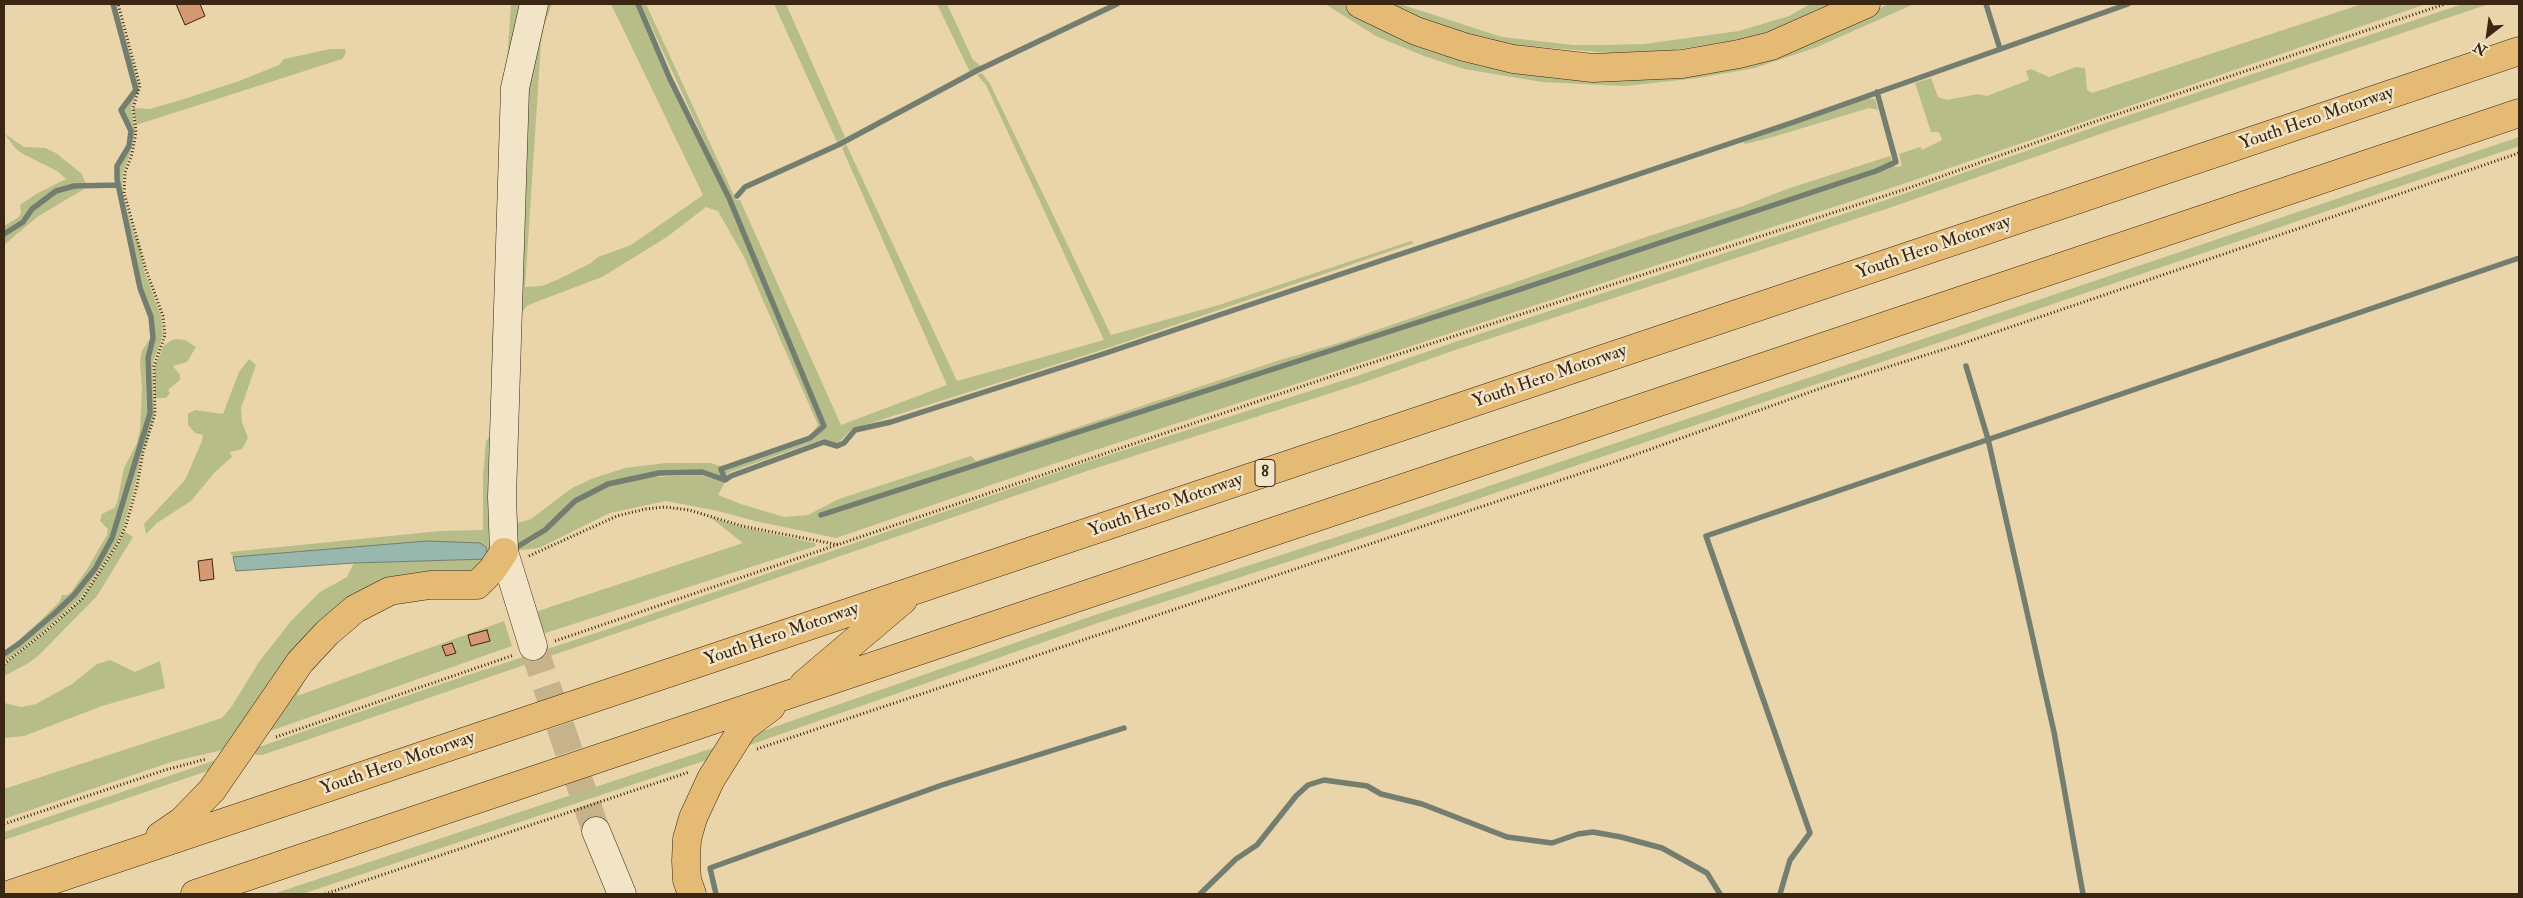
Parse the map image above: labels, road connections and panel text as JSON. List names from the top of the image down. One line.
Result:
{"streets":{"main road":["Youth Hero Motorway","8"]},"north":"bottom left"}
